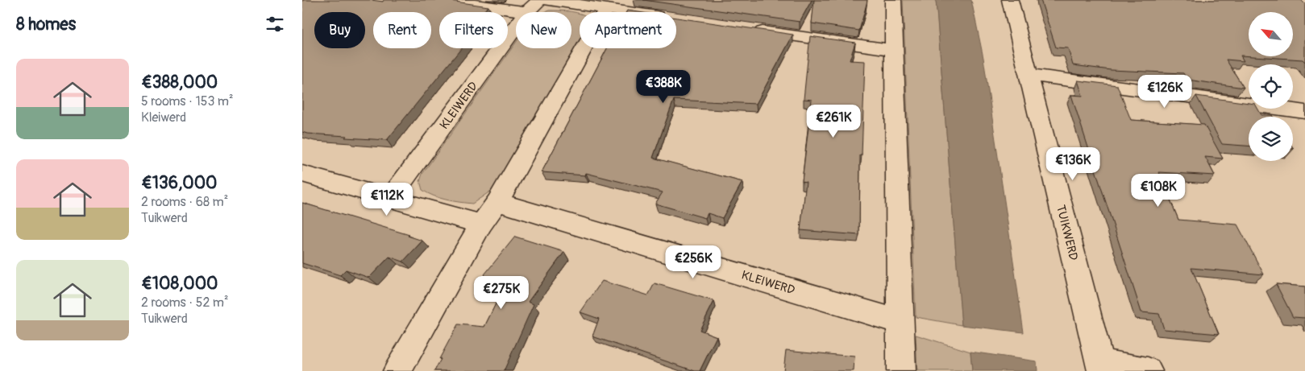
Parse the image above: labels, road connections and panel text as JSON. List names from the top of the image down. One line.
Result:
{"streets":{"street":["KLEIWERD","TUIKWERD"]},"north":"top left","page":{"heading":"8 homes","chip":["Buy","Rent","Filters","New","Apartment"],"list":[{"name":"€388,000","note":"5 rooms · 153 m² · Kleiwerd"},{"name":"€136,000","note":"2 rooms · 68 m² · Tuikwerd"},{"name":"€108,000","note":"2 rooms · 52 m² · Tuikwerd"}],"price":["€388K","€126K","€261K","€136K","€108K","€112K","€256K","€275K"]}}
